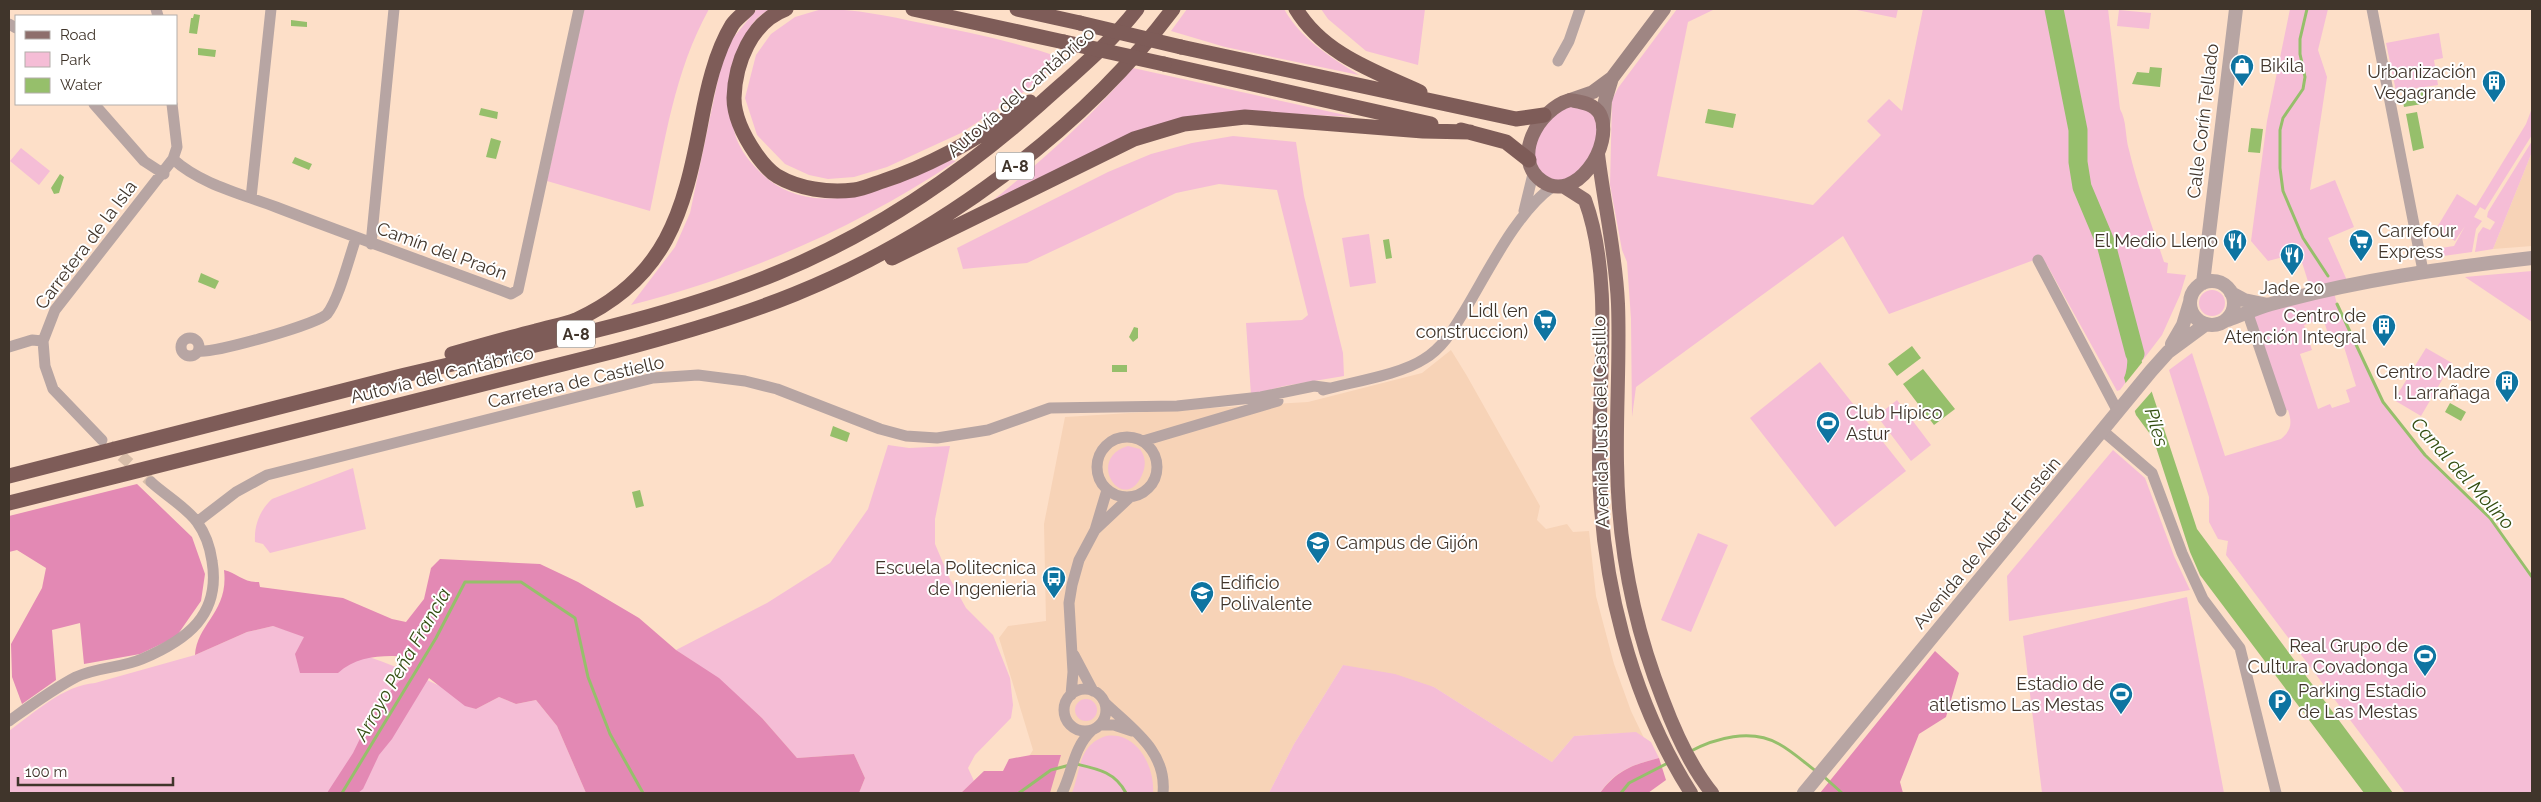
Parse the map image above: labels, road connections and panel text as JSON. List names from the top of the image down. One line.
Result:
{"streets":{"highway":["Autovía del Cantábrico","A-8"],"main road":["Avenida Justo del Castillo"],"street":["Calle Corín Tellado","Carretera de la Isla","Camín del Praón","Carretera de Castiello","Avenida de Albert Einstein"]},"crossings":[["Calle Corín Tellado","Avenida de Albert Einstein"],["Carretera de la Isla","Camín del Praón"],["Carretera de Castiello","Avenida Justo del Castillo"]],"water":["Piles","Canal del Molino","Arroyo Peña Francia"],"places":{"shop":["Bikila"],"building":["Urbanización Vegagrande","Centro de Atención Integral","Centro Madre I. Larrañaga"],"restaurant":["El Medio Lleno","Jade 20"],"supermarket":["Carrefour Express","Lidl (en construccion)"],"sports":["Club Hípico Astur","Real Grupo de Cultura Covadonga","Estadio de atletismo Las Mestas"],"school or university":["Campus de Gijón","Edificio Polivalente"],"bus stop":["Escuela Politecnica de Ingenieria"],"parking":["Parking Estadio de Las Mestas"]},"legend":["Road","Park","Water"],"scale_bar":"100 m"}
